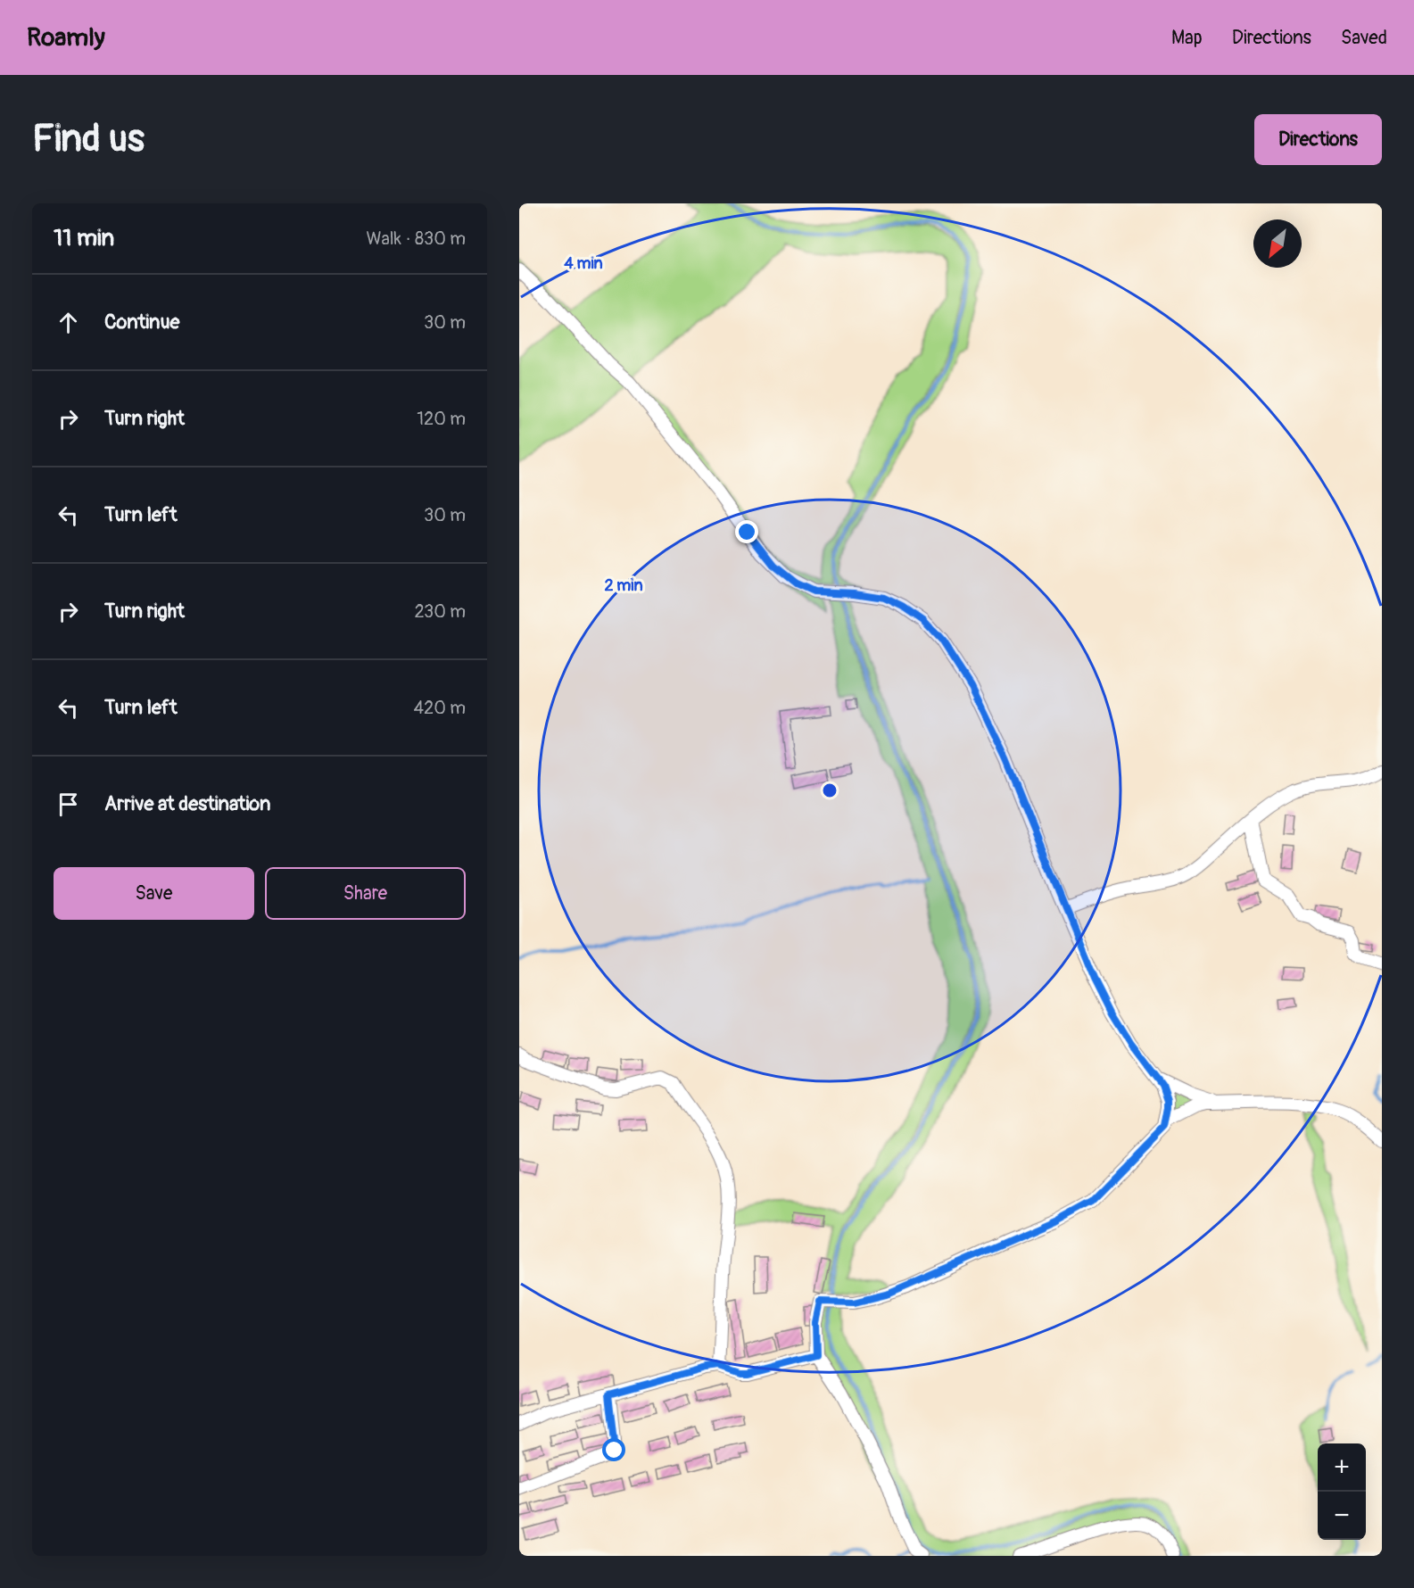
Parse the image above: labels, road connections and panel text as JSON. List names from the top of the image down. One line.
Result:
{"north":"bottom left","page":{"header":"Roamly","nav":["Map","Directions","Saved"],"buttons":["Directions",["Save","Share"]],"title":"Find us","heading":["11 min","Walk · 830 m"],"list":[["Continue","30 m"],["Turn right","120 m"],["Turn left","30 m"],["Turn right","230 m"],["Turn left","420 m"],"Arrive at destination"],"map_buttons":["+","−"]},"rings":["4 min","2 min"]}
